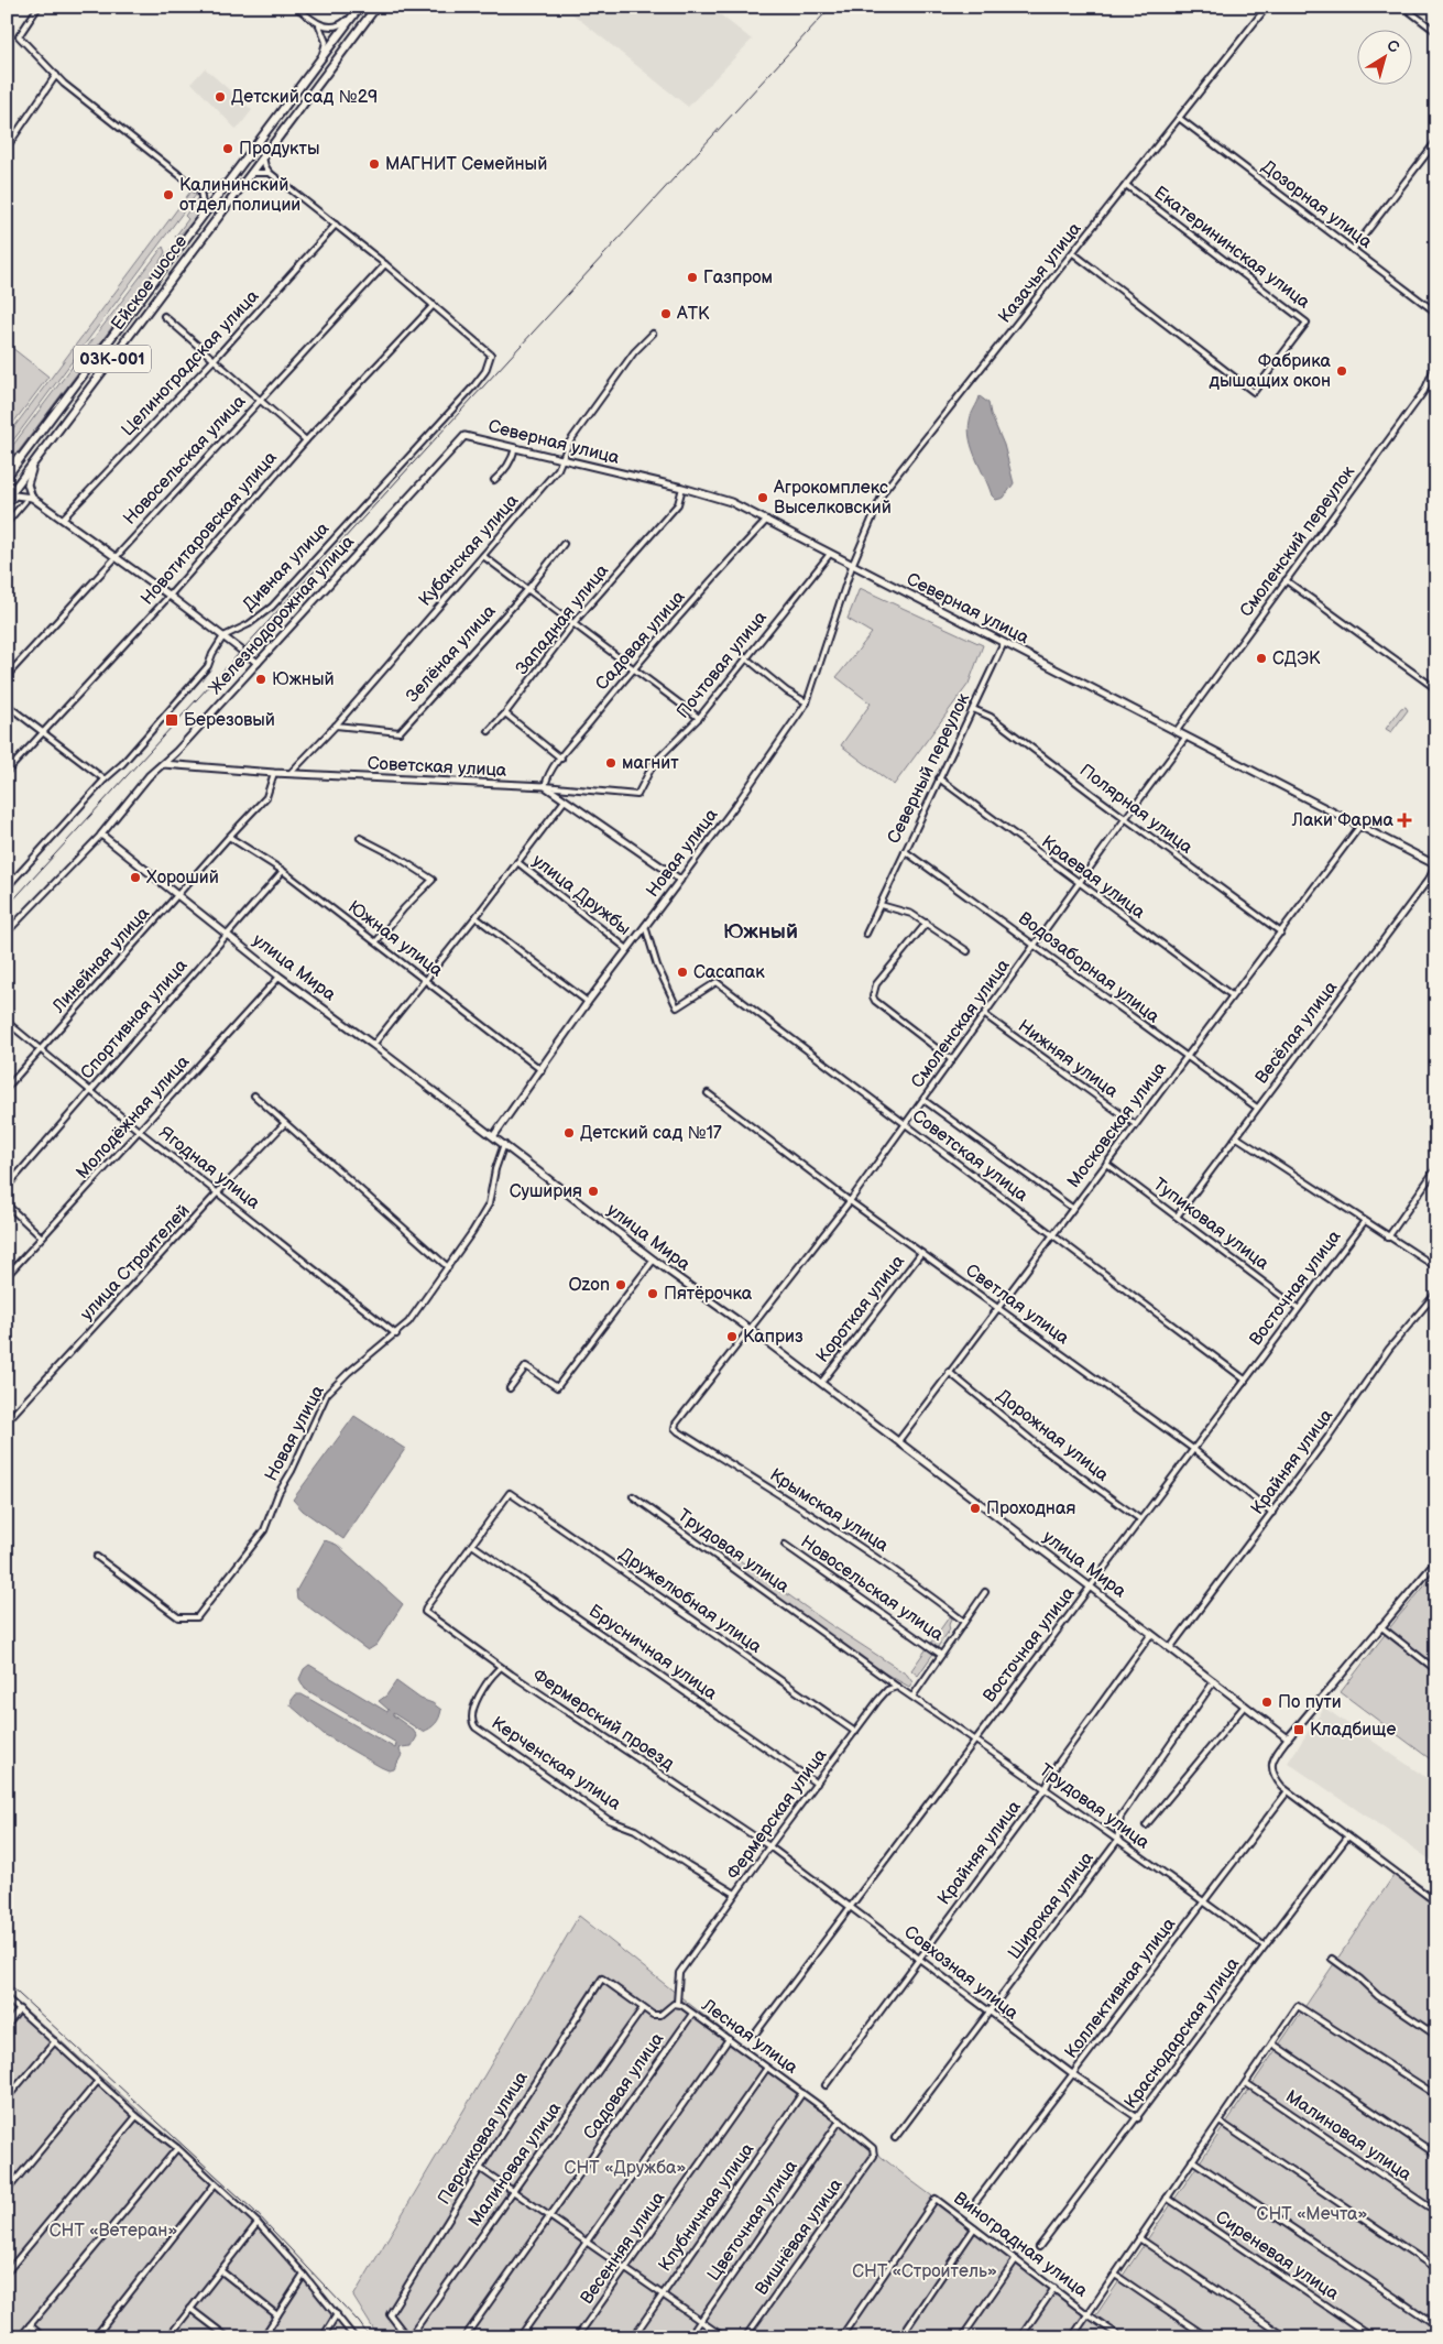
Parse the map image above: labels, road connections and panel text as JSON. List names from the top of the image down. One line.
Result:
{"streets":{"main road":["Ейское шоссе","03К-001"],"street":["Дозорная улица","Екатерининская улица","Казачья улица","Целиноградская улица","Северная улица","Новосельская улица","Новотитаровская улица","Смоленский переулок","Кубанская улица","Дивная улица","Железнодорожная улица","Западная улица","Садовая улица","Зелёная улица","Почтовая улица","Советская улица","Северный переулок","Полярная улица","Новая улица","Краевая улица","улица Дружбы","Южная улица","Линейная улица","улица Мира","Водозаборная улица","Спортивная улица","Смоленская улица","Весёлая улица","Нижняя улица","Молодёжная улица","Московская улица","Ягодная улица","Тупиковая улица","улица Строителей","Восточная улица","Светлая улица","Короткая улица","Дорожная улица","Крайняя улица","Крымская улица","Трудовая улица","Дружелюбная улица","Брусничная улица","Фермерский проезд","Керченская улица","Фермерская улица","Широкая улица","Совхозная улица","Коллективная улица","Краснодарская улица","Лесная улица","Малиновая улица","Персиковая улица","Клубничная улица","Цветочная улица","Вишнёвая улица","Виноградная улица","Весенняя улица","Сиреневая улица"]},"crossings":[["Дозорная улица","Казачья улица"],["Екатерининская улица","Казачья улица"],["Казачья улица","Северная улица"],["Казачья улица","Новая улица"],["Северная улица","Смоленский переулок"],["Северная улица","Кубанская улица"],["Северная улица","Железнодорожная улица"],["Северная улица","Западная улица"],["Северная улица","Садовая улица"],["Северная улица","Почтовая улица"],["Северная улица","Северный переулок"],["Северная улица","Новая улица"],["Северная улица","Смоленская улица"],["Северная улица","Весёлая улица"],["Северная улица","Московская улица"],["Новотитаровская улица","Дивная улица"],["Кубанская улица","Зелёная улица"],["Кубанская улица","Советская улица"],["Железнодорожная улица","Советская улица"],["Железнодорожная улица","улица Мира"],["Садовая улица","Почтовая улица"],["Садовая улица","Советская улица"],["Садовая улица","Лесная улица"],["Почтовая улица","Советская улица"],["Советская улица","Новая улица"],["Советская улица","Линейная улица"],["Советская улица","Смоленская улица"],["Советская улица","Московская улица"],["Советская улица","Восточная улица"],["Северный переулок","Полярная улица"],["Северный переулок","Краевая улица"],["Северный переулок","Водозаборная улица"],["Полярная улица","Смоленская улица"],["Полярная улица","Московская улица"],["Новая улица","улица Дружбы"],["Новая улица","Южная улица"],["Новая улица","улица Мира"],["Новая улица","Ягодная улица"],["Краевая улица","Смоленская улица"],["Краевая улица","Московская улица"],["Южная улица","Линейная улица"],["Южная улица","Спортивная улица"],["Линейная улица","улица Мира"],["Линейная улица","Ягодная улица"],["улица Мира","Спортивная улица"],["улица Мира","Смоленская улица"],["улица Мира","Молодёжная улица"],["улица Мира","Московская улица"],["улица Мира","Восточная улица"],["улица Мира","Короткая улица"],["улица Мира","Крайняя улица"],["улица Мира","Широкая улица"],["Водозаборная улица","Смоленская улица"],["Водозаборная улица","Весёлая улица"],["Водозаборная улица","Московская улица"],["Спортивная улица","Ягодная улица"],["Смоленская улица","Нижняя улица"],["Смоленская улица","Светлая улица"],["Смоленская улица","Крымская улица"],["Весёлая улица","Тупиковая улица"],["Нижняя улица","Московская улица"],["Молодёжная улица","Ягодная улица"],["Московская улица","Тупиковая улица"],["Московская улица","Светлая улица"],["Московская улица","Дорожная улица"],["Ягодная улица","улица Строителей"],["Тупиковая улица","Восточная улица"],["Восточная улица","Светлая улица"],["Восточная улица","Дорожная улица"],["Восточная улица","Трудовая улица"],["Восточная улица","Совхозная улица"],["Светлая улица","Короткая улица"],["Светлая улица","Крайняя улица"],["Крайняя улица","Трудовая улица"],["Крайняя улица","Совхозная улица"],["Трудовая улица","Фермерская улица"],["Трудовая улица","Широкая улица"],["Трудовая улица","Коллективная улица"],["Трудовая улица","Краснодарская улица"],["Дружелюбная улица","Брусничная улица"],["Дружелюбная улица","Фермерский проезд"],["Дружелюбная улица","Фермерская улица"],["Брусничная улица","Фермерский проезд"],["Брусничная улица","Фермерская улица"],["Фермерский проезд","Керченская улица"],["Фермерский проезд","Фермерская улица"],["Фермерский проезд","Совхозная улица"],["Керченская улица","Фермерская улица"],["Фермерская улица","Совхозная улица"],["Фермерская улица","Лесная улица"],["Широкая улица","Совхозная улица"],["Совхозная улица","Коллективная улица"],["Совхозная улица","Краснодарская улица"],["Лесная улица","Малиновая улица"],["Лесная улица","Персиковая улица"],["Лесная улица","Клубничная улица"],["Лесная улица","Цветочная улица"],["Лесная улица","Вишнёвая улица"],["Лесная улица","Весенняя улица"],["Малиновая улица","Персиковая улица"]],"districts":["Южный"],"parks":["СНТ «Дружба»","СНТ «Мечта»","СНТ «Ветеран»","СНТ «Строитель»"],"places":{"other":["Детский сад №29","Продукты","МАГНИТ Семейный","Калининский отдел полиции","Газпром","АТК","Фабрика дышащих окон","Агрокомплекс Выселковский","СДЭК","Южный","магнит","Хороший","Сасапак","Детский сад №17","Суширия","Ozon","Пятёрочка","Каприз","Проходная","По пути"],"transit":["Березовый","Кладбище"],"health":["Лаки Фарма"]},"north":"top right"}
